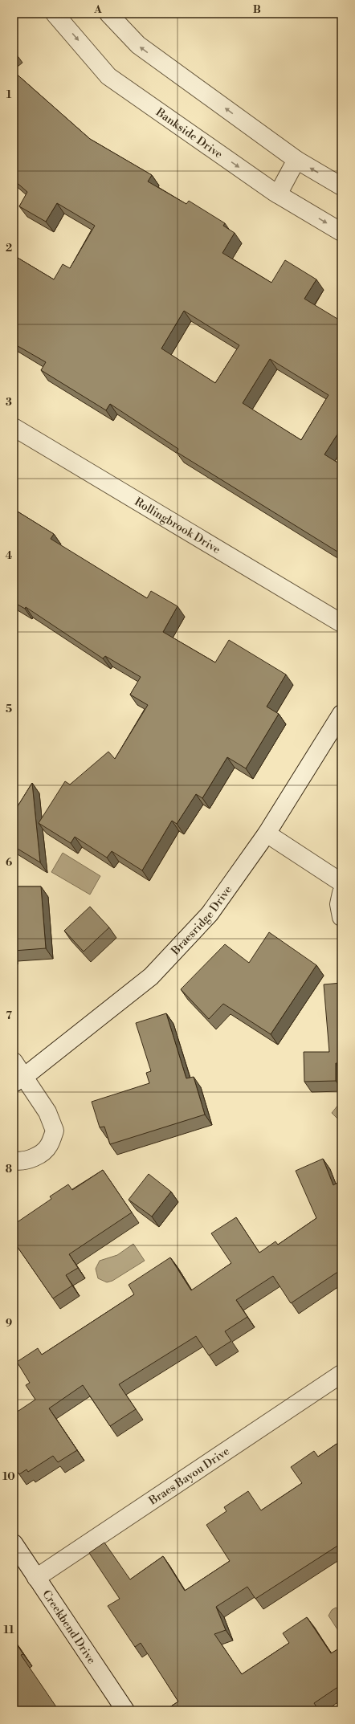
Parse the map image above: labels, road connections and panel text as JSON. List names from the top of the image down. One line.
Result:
{"streets":{"street":["Bankside Drive","Rollingbrook Drive","Braesridge Drive","Braes Bayou Drive","Creekbend Drive"]},"crossings":[["Braes Bayou Drive","Creekbend Drive"]],"grid":{"columns":["A","B"],"rows":["1","2","3","4","5","6","7","8","9","10","11"]}}
